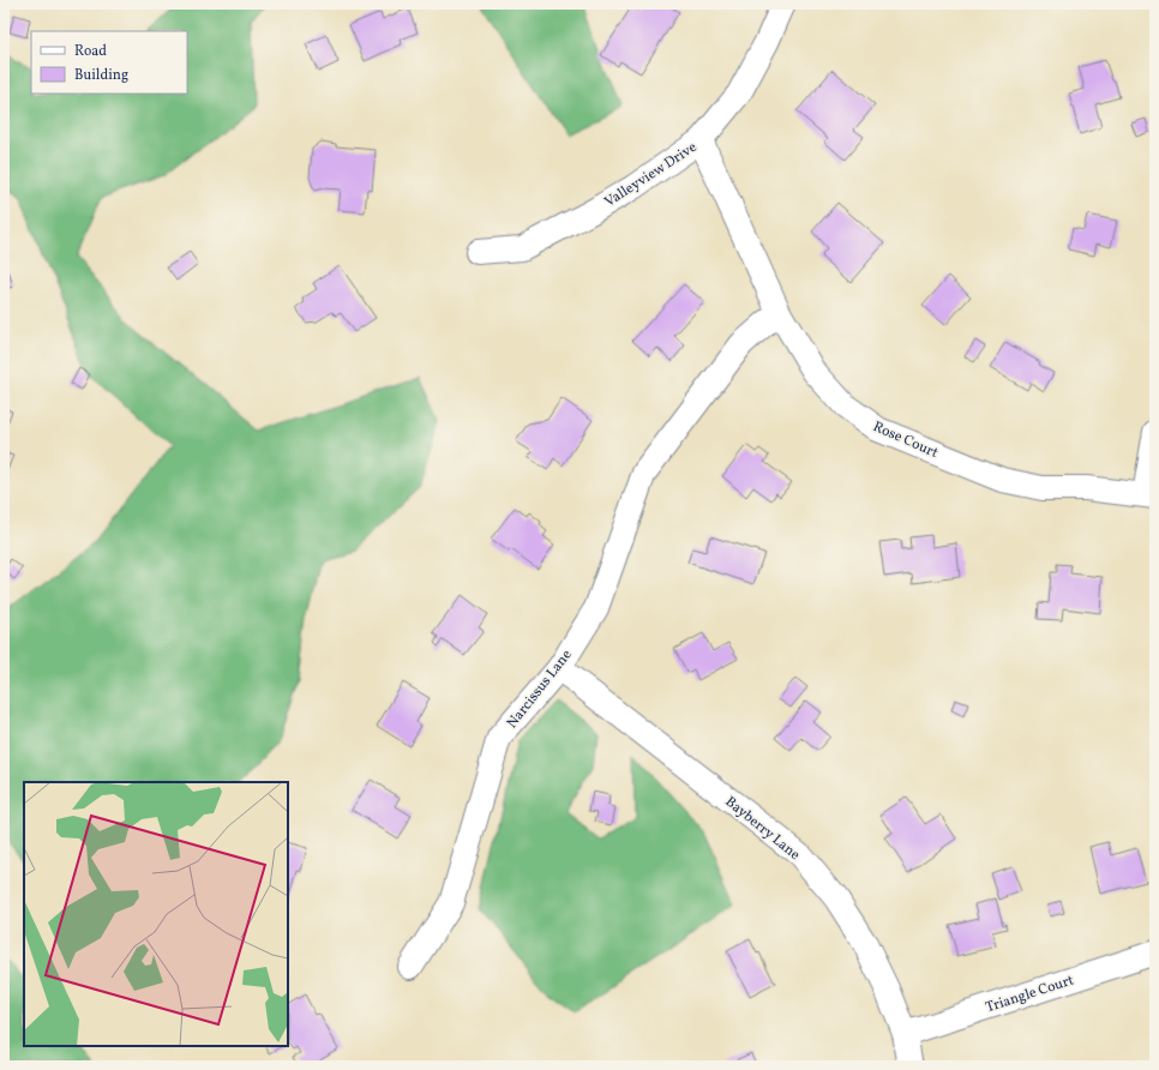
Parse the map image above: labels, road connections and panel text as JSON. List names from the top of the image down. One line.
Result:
{"streets":{"street":["Valleyview Drive","Rose Court","Narcissus Lane","Bayberry Lane","Triangle Court"]},"crossings":[["Valleyview Drive","Rose Court"],["Rose Court","Narcissus Lane"],["Narcissus Lane","Bayberry Lane"],["Bayberry Lane","Triangle Court"]],"legend":["Road","Building"]}
